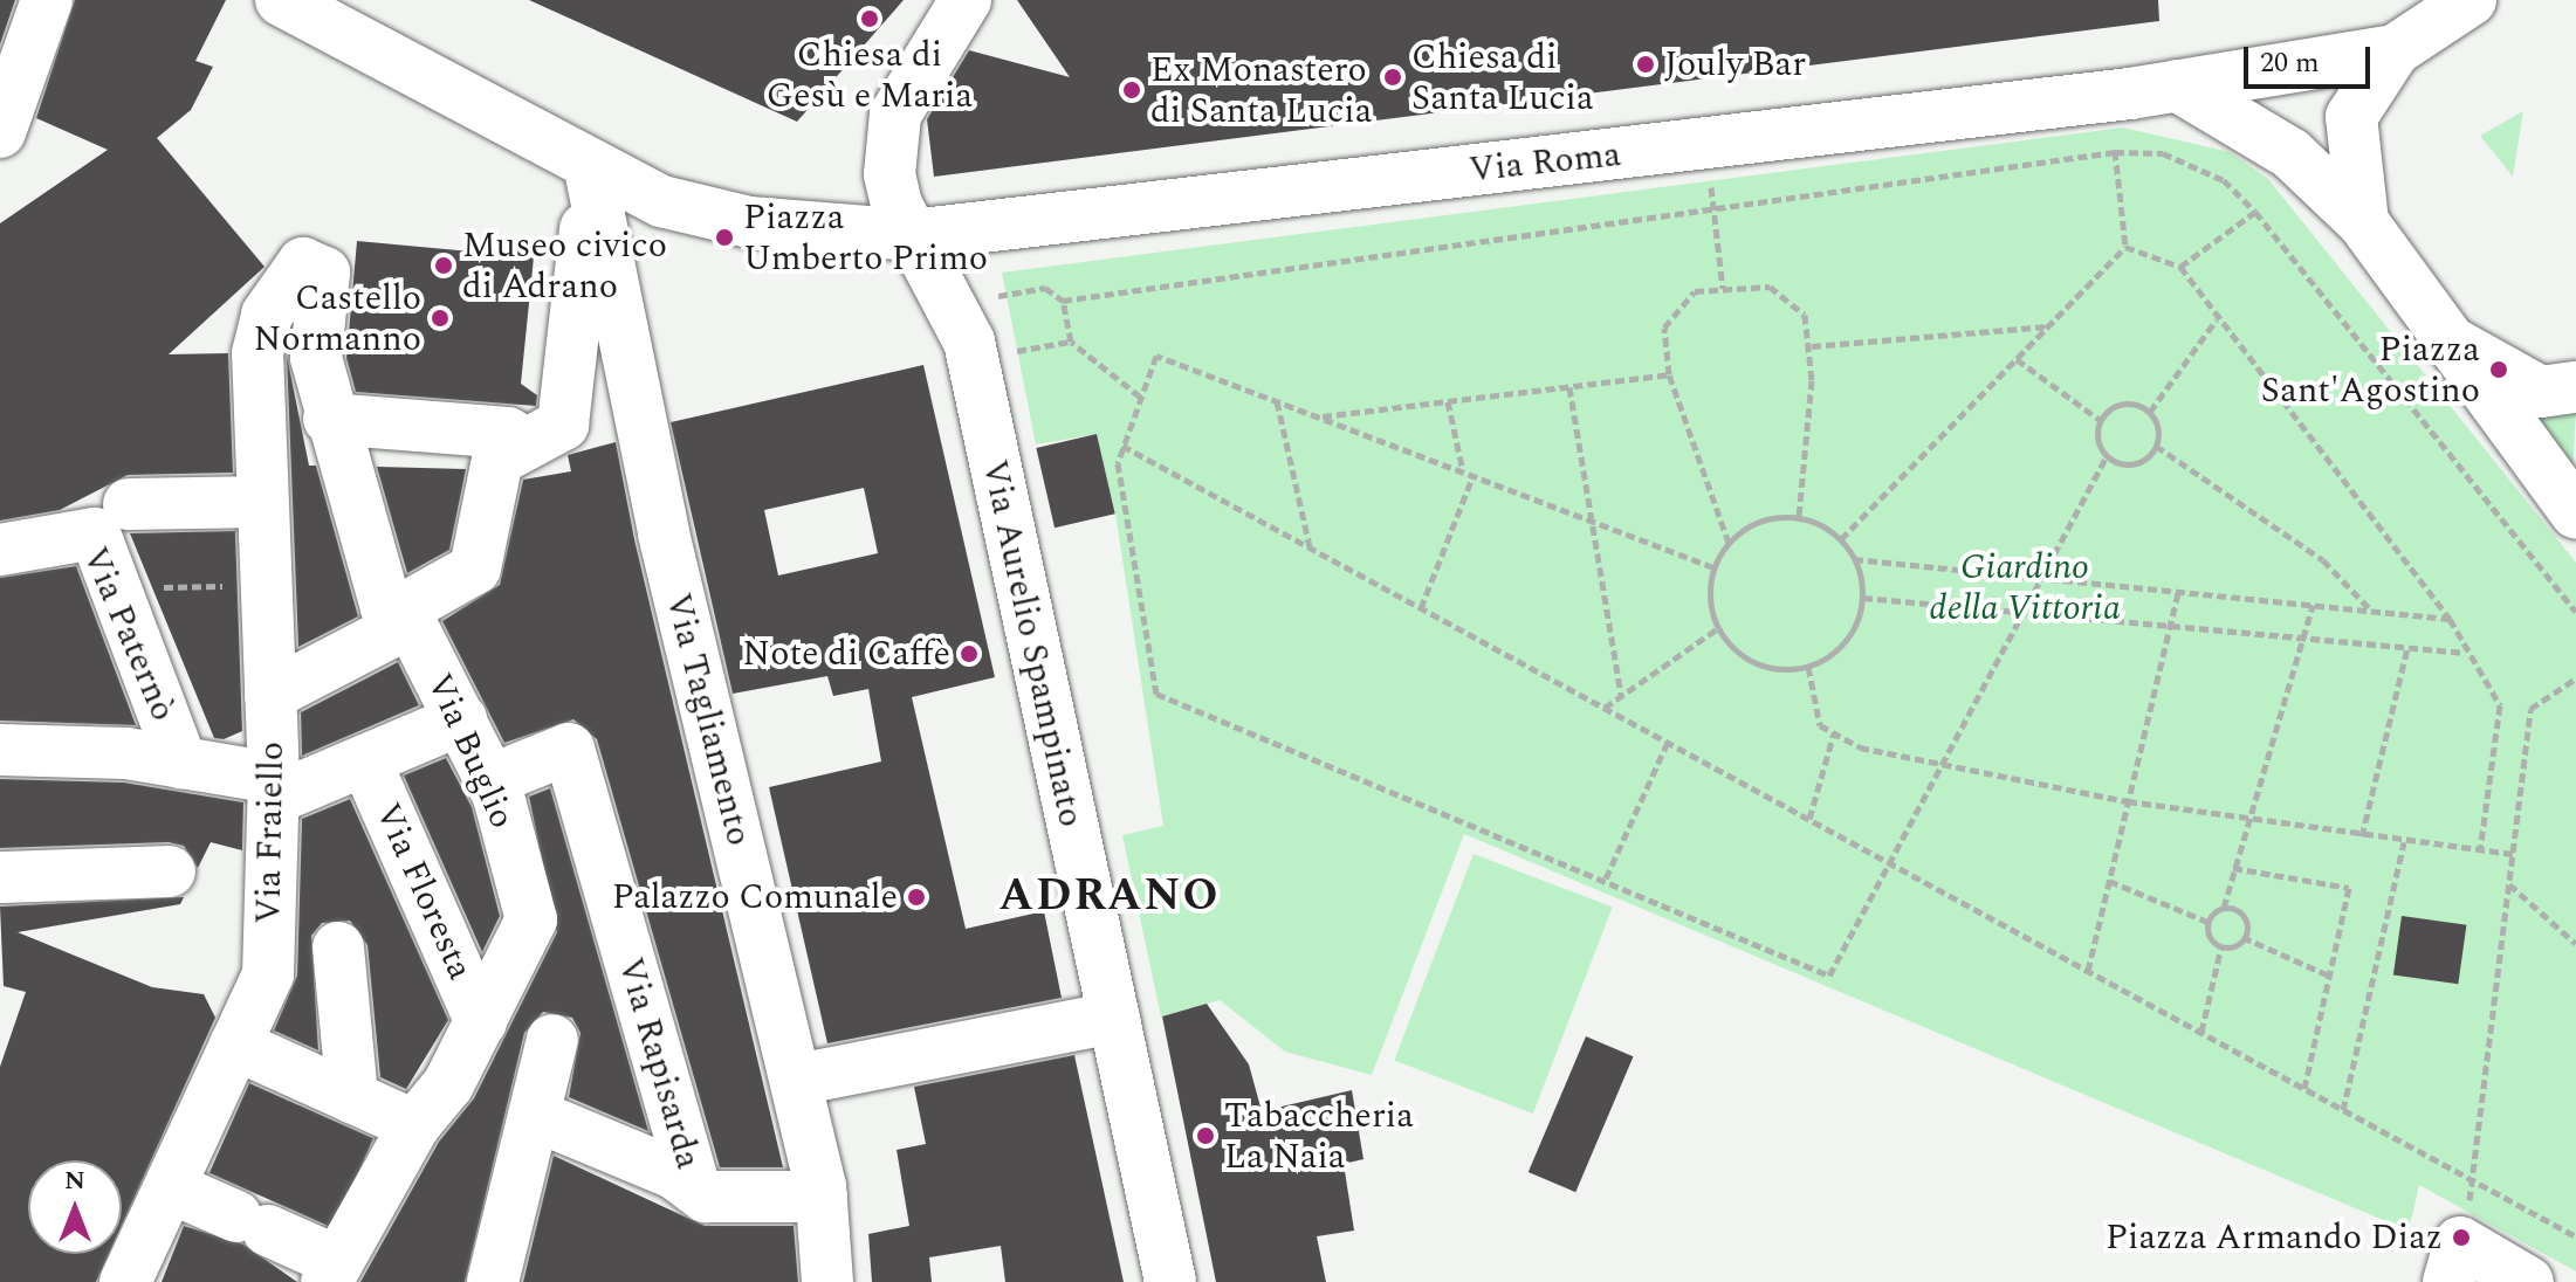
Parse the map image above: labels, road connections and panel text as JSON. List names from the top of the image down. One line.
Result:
{"streets":{"street":["Via Roma","Via Paternò","Via Aurelio Spampinato","Via Tagliamento","Via Buglio","Via Fraiello","Via Floresta","Via Rapisarda"]},"crossings":[["Via Roma","Via Aurelio Spampinato"],["Via Roma","Via Tagliamento"],["Via Buglio","Via Fraiello"],["Via Buglio","Via Floresta"],["Via Buglio","Via Rapisarda"]],"districts":["ADRANO"],"parks":["Giardino della Vittoria"],"places":["Chiesa di Gesù e Maria","Jouly Bar","Chiesa di Santa Lucia","Ex Monastero di Santa Lucia","Piazza Umberto Primo","Museo civico di Adrano","Castello Normanno","Piazza Sant'Agostino","Note di Caffè","Palazzo Comunale","Tabaccheria La Naia","Piazza Armando Diaz"],"scale_bar":"20 m","north":"top"}
